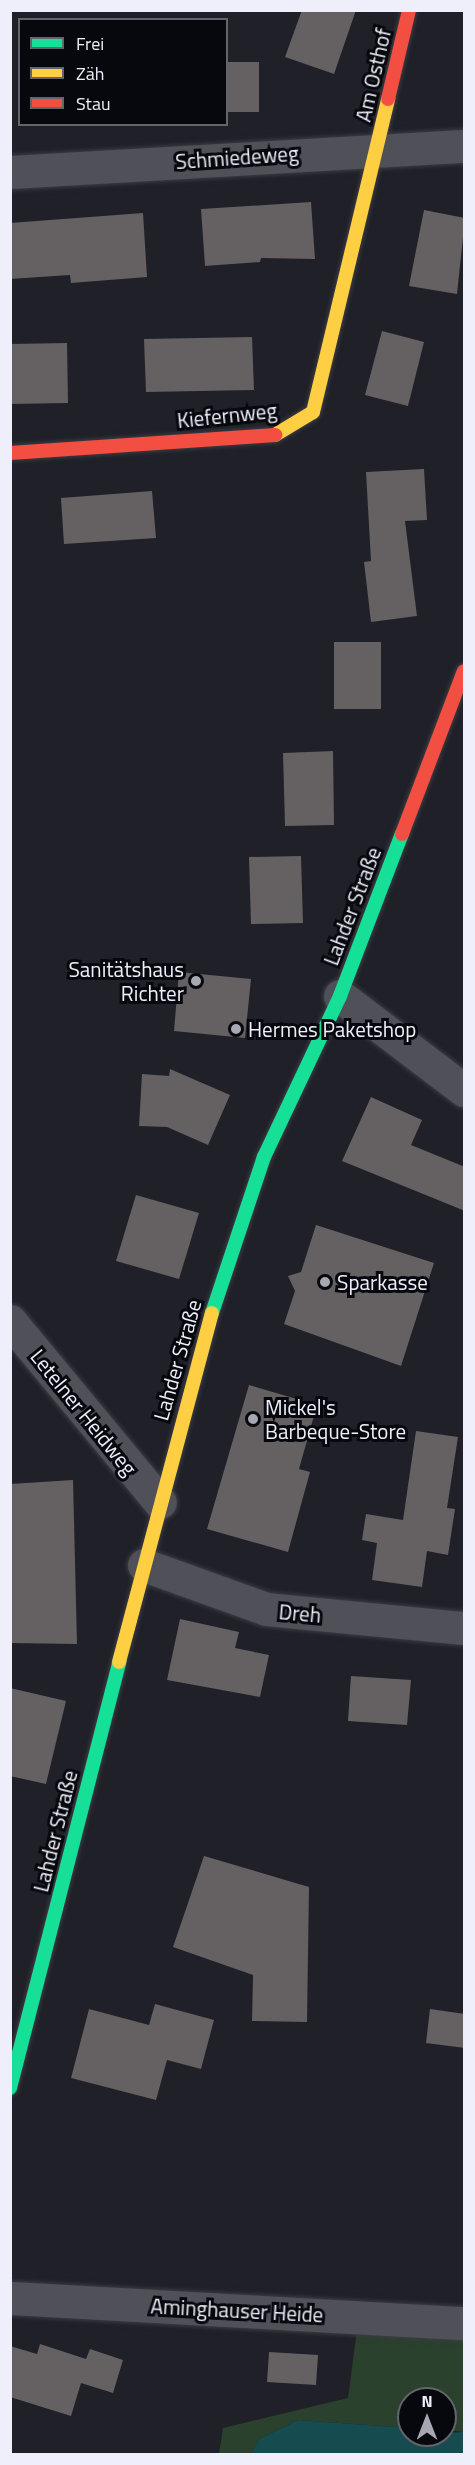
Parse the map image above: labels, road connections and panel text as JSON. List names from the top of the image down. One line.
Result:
{"streets":{"street":["Am Osthof","Schmiedeweg","Kiefernweg","Lahder Straße","Letelner Heidweg","Dreh","Aminghauser Heide"]},"crossings":[["Am Osthof","Schmiedeweg"],["Am Osthof","Kiefernweg"],["Schmiedeweg","Kiefernweg"],["Lahder Straße","Letelner Heidweg"],["Lahder Straße","Dreh"]],"places":["Sanitätshaus Richter","Hermes Paketshop","Sparkasse","Mickel's Barbeque-Store"],"legend":["Frei","Zäh","Stau"],"north":"top"}
